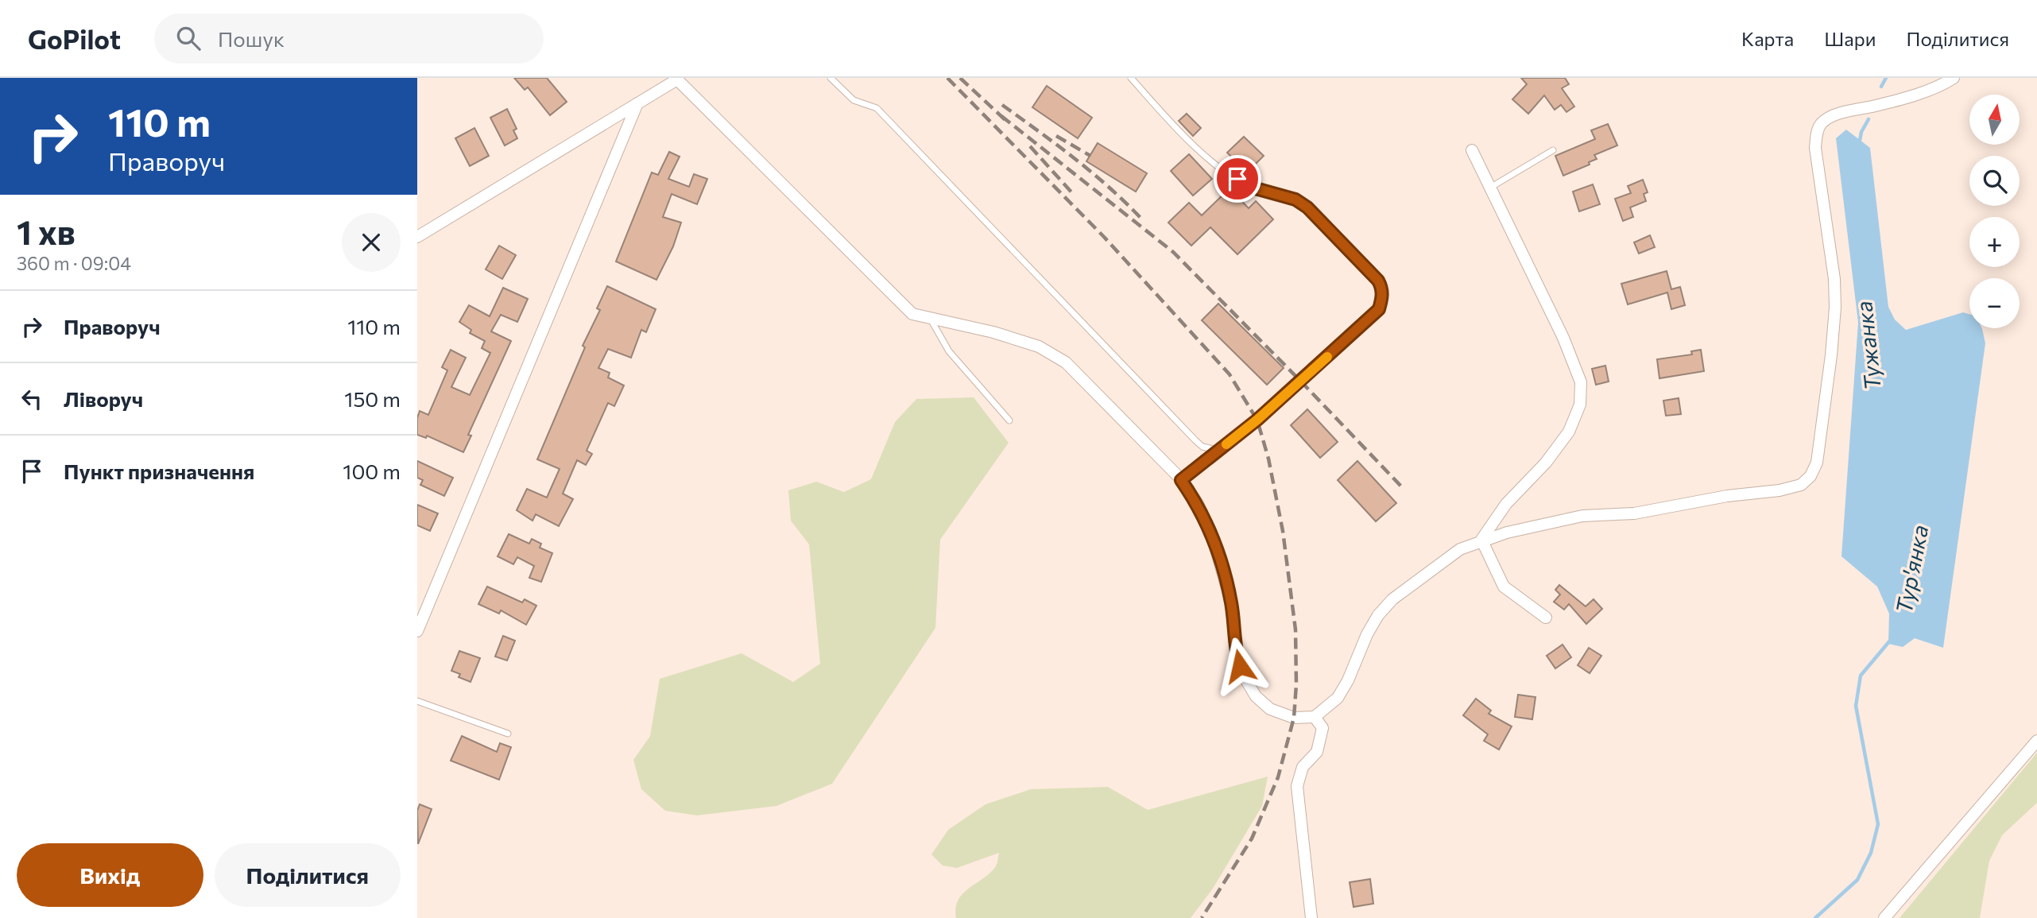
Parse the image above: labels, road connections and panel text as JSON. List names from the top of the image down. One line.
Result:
{"water":["Тужанка","Тур'янка"],"north":"top","page":{"header":"GoPilot","search":"Пошук","nav":["Карта","Шари","Поділитися"],"turn":["110 m","Праворуч"],"map_buttons":["+","−"],"heading":["1 хв","360 m · 09:04"],"list":[{"name":"Праворуч","value":"110 m"},{"name":"Ліворуч","value":"150 m"},{"name":"Пункт призначення","value":"100 m"}],"buttons":["Вихід","Поділитися"]}}
